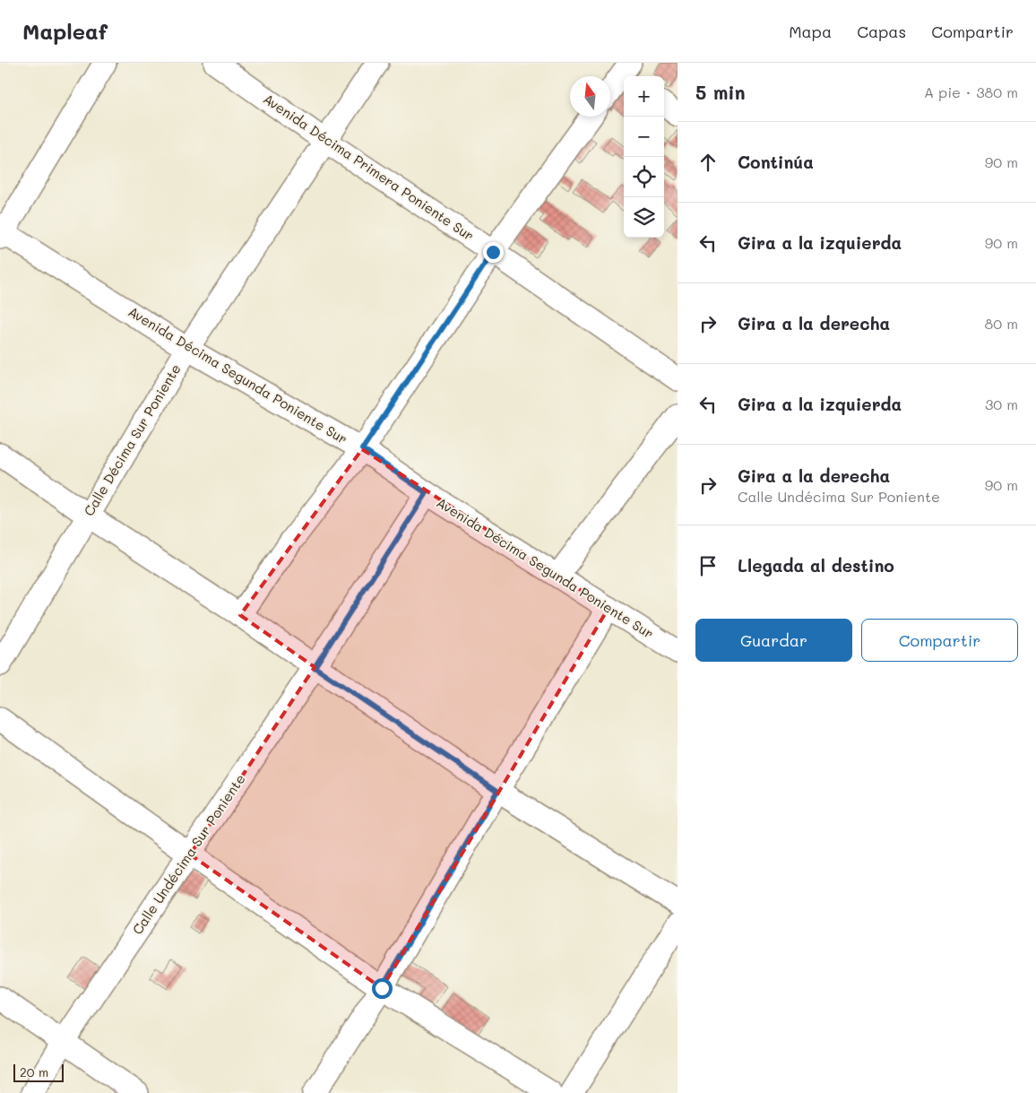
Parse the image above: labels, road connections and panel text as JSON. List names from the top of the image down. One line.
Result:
{"streets":{"street":["Avenida Décima Primera Poniente Sur","Avenida Décima Segunda Poniente Sur","Calle Décima Sur Poniente","Calle Undécima Sur Poniente"]},"crossings":[["Avenida Décima Primera Poniente Sur","Calle Décima Sur Poniente"],["Avenida Décima Segunda Poniente Sur","Calle Décima Sur Poniente"],["Avenida Décima Segunda Poniente Sur","Calle Undécima Sur Poniente"]],"scale_bar":"20 m","north":"top","page":{"header":"Mapleaf","nav":["Mapa","Capas","Compartir"],"heading":["5 min","A pie · 380 m"],"map_buttons":["+","−"],"list":[["Continúa","90 m"],["Gira a la izquierda","90 m"],["Gira a la derecha","80 m"],["Gira a la izquierda","30 m"],["Gira a la derecha","Calle Undécima Sur Poniente","90 m"],"Llegada al destino"],"buttons":["Guardar","Compartir"],"scale":"20 m"}}
